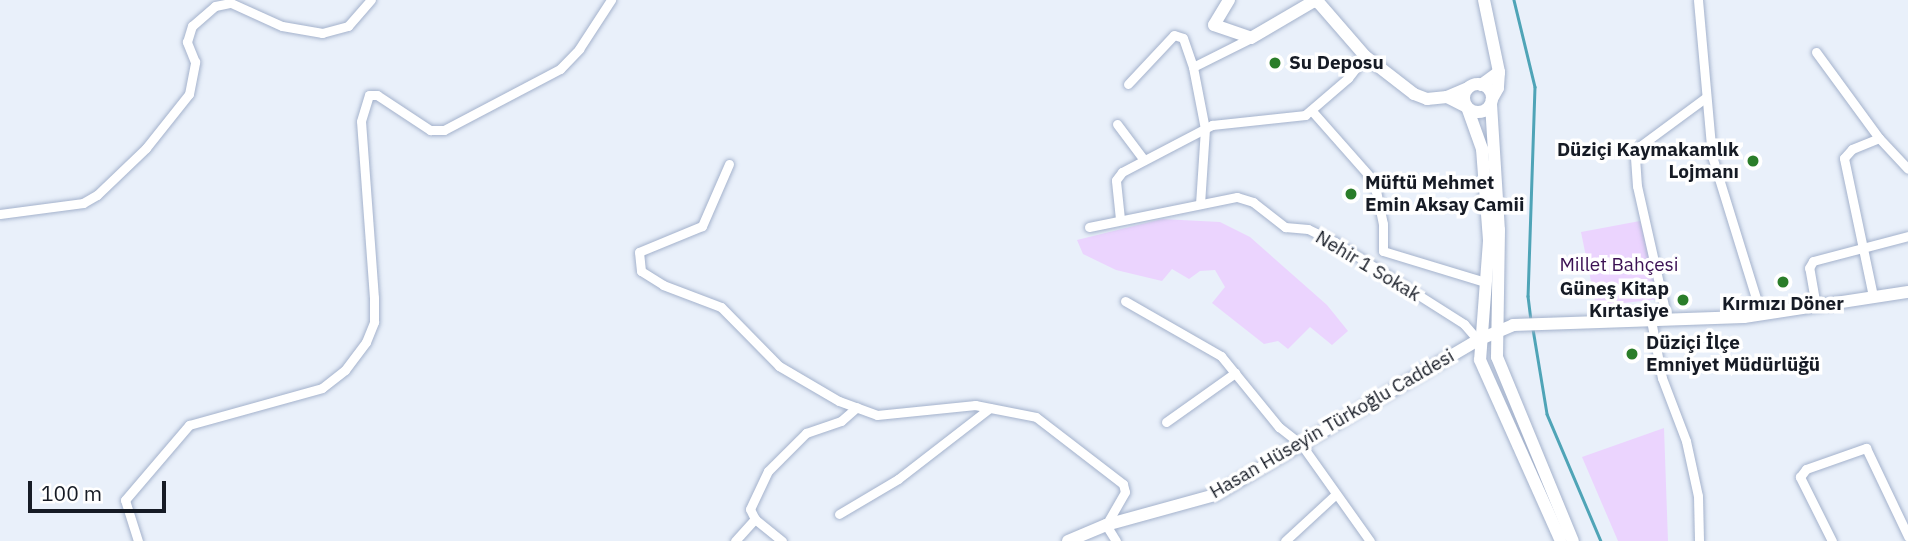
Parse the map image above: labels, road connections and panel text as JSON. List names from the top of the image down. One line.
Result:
{"streets":{"street":["Nehir 1 Sokak","Hasan Hüseyin Türkoğlu Caddesi"]},"crossings":[["Nehir 1 Sokak","Hasan Hüseyin Türkoğlu Caddesi"]],"parks":["Millet Bahçesi"],"places":["Su Deposu","Düziçi Kaymakamlık Lojmanı","Müftü Mehmet Emin Aksay Camii","Kırmızı Döner","Güneş Kitap Kırtasiye","Düziçi İlçe Emniyet Müdürlüğü"],"scale_bar":"100 m"}
